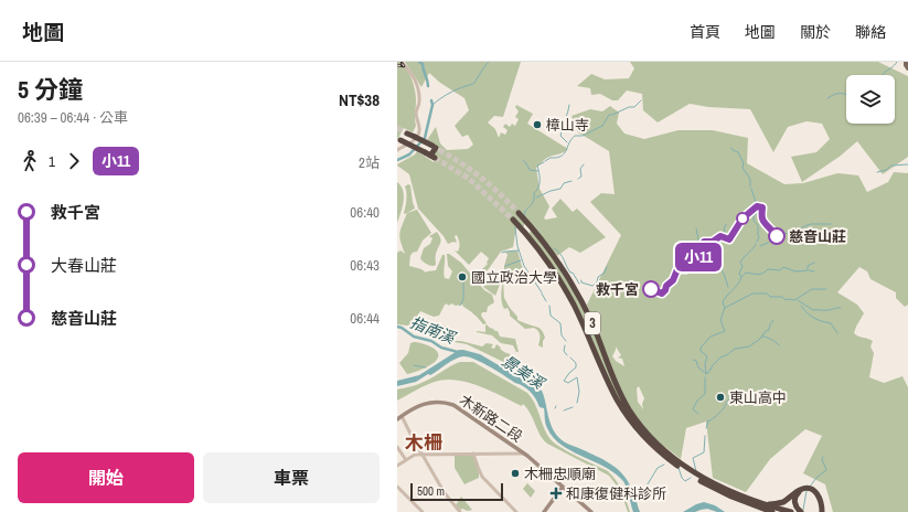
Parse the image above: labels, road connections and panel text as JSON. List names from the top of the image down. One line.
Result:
{"streets":{"highway":["3"],"main road":["木新路二段"]},"districts":["木柵"],"water":["指南溪","景美溪"],"places":{"other":["樟山寺","慈音山莊","國立政治大學","救千宮","東山高中","木柵忠順廟"],"health":["和康復健科診所"]},"lines":["bus line 小11"],"scale_bar":"500 m","page":{"header":"地圖","nav":["首頁","地圖","關於","聯絡"],"heading":["5 分鐘","06:39 – 06:44 · 公車","NT$38"],"on_map":"小11","legs":["1","小11","2站"],"list":[{"name":"救千宮","value":"06:40"},{"name":"大春山莊","value":"06:43"},{"name":"慈音山莊","value":"06:44"}],"buttons":["開始","車票"],"scale":"500 m"}}
